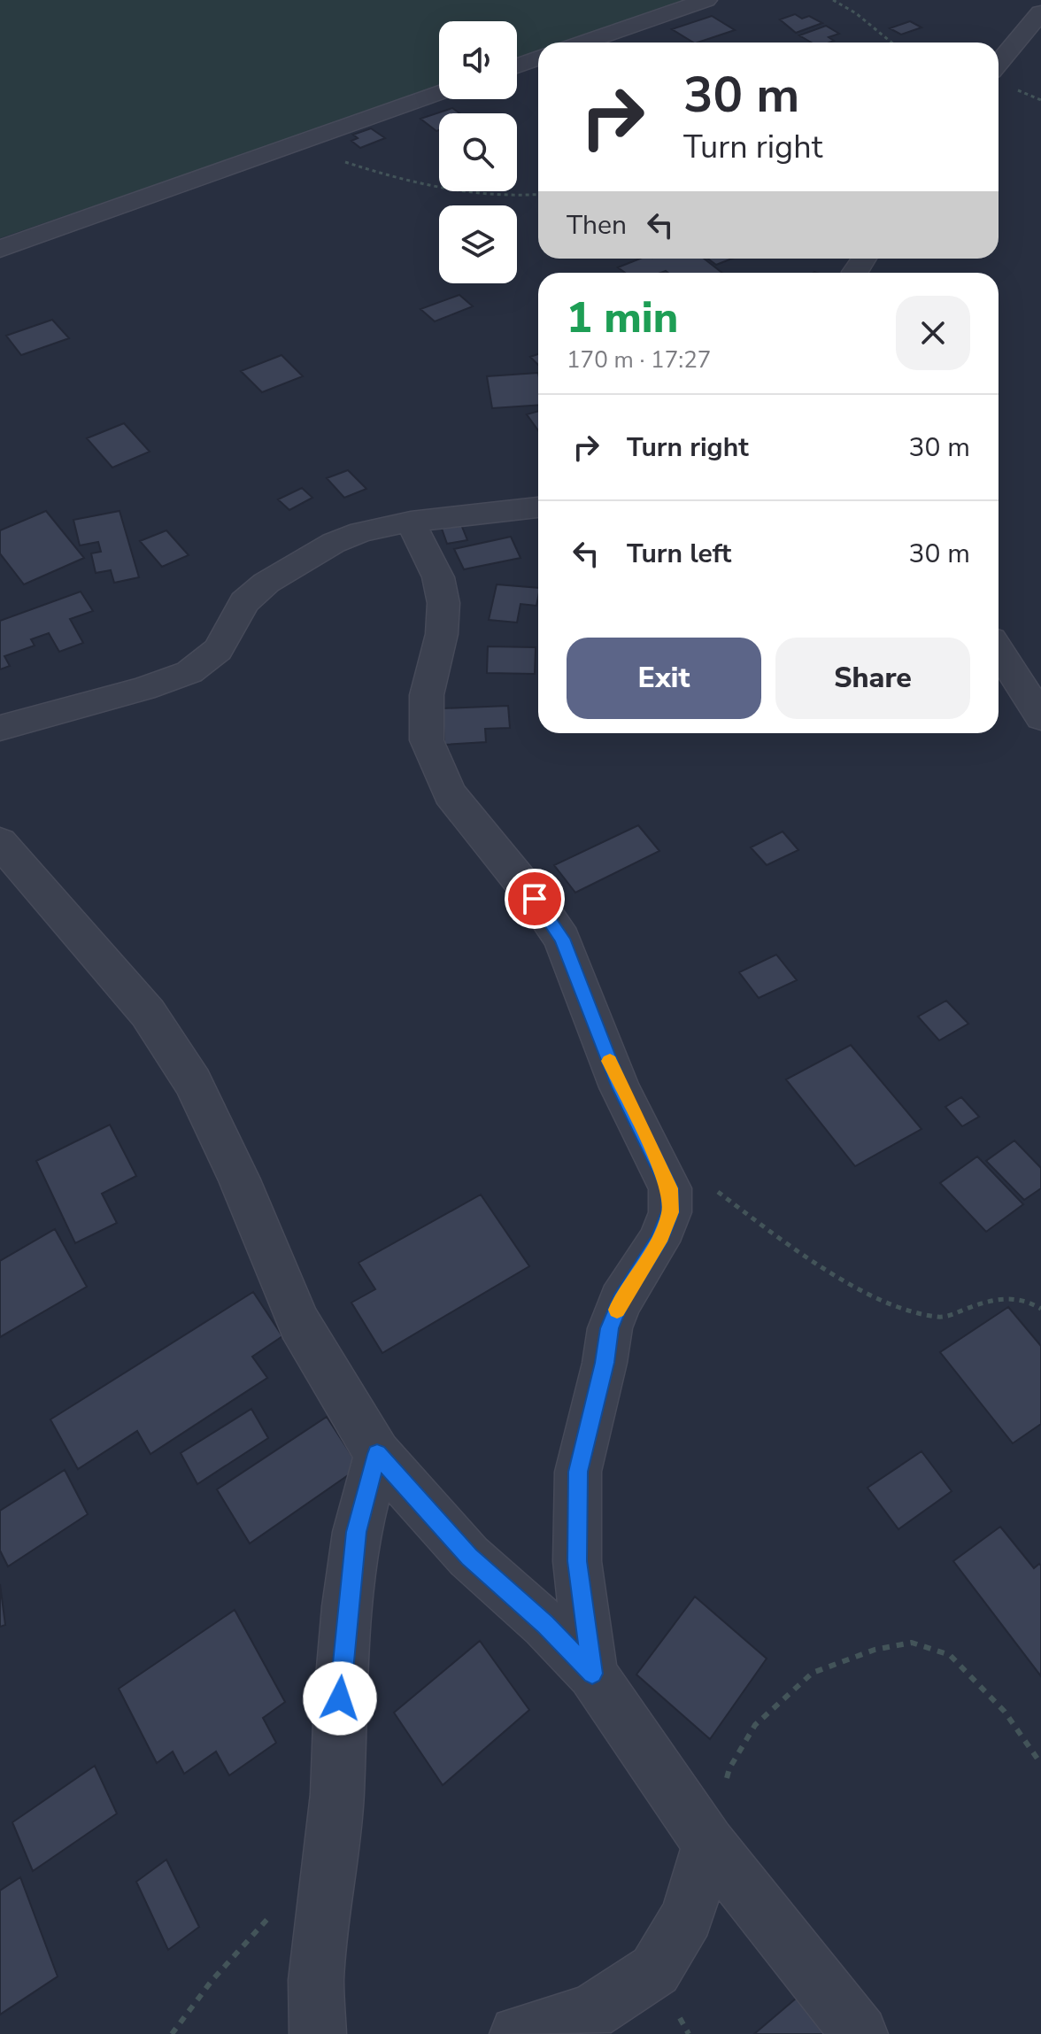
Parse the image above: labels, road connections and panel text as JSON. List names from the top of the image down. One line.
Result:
{"page":{"turn":["30 m","Turn right"],"then":"Then","heading":["1 min","170 m · 17:27"],"list":[{"name":"Turn right","value":"30 m"},{"name":"Turn left","value":"30 m"}],"buttons":["Exit","Share"]}}
